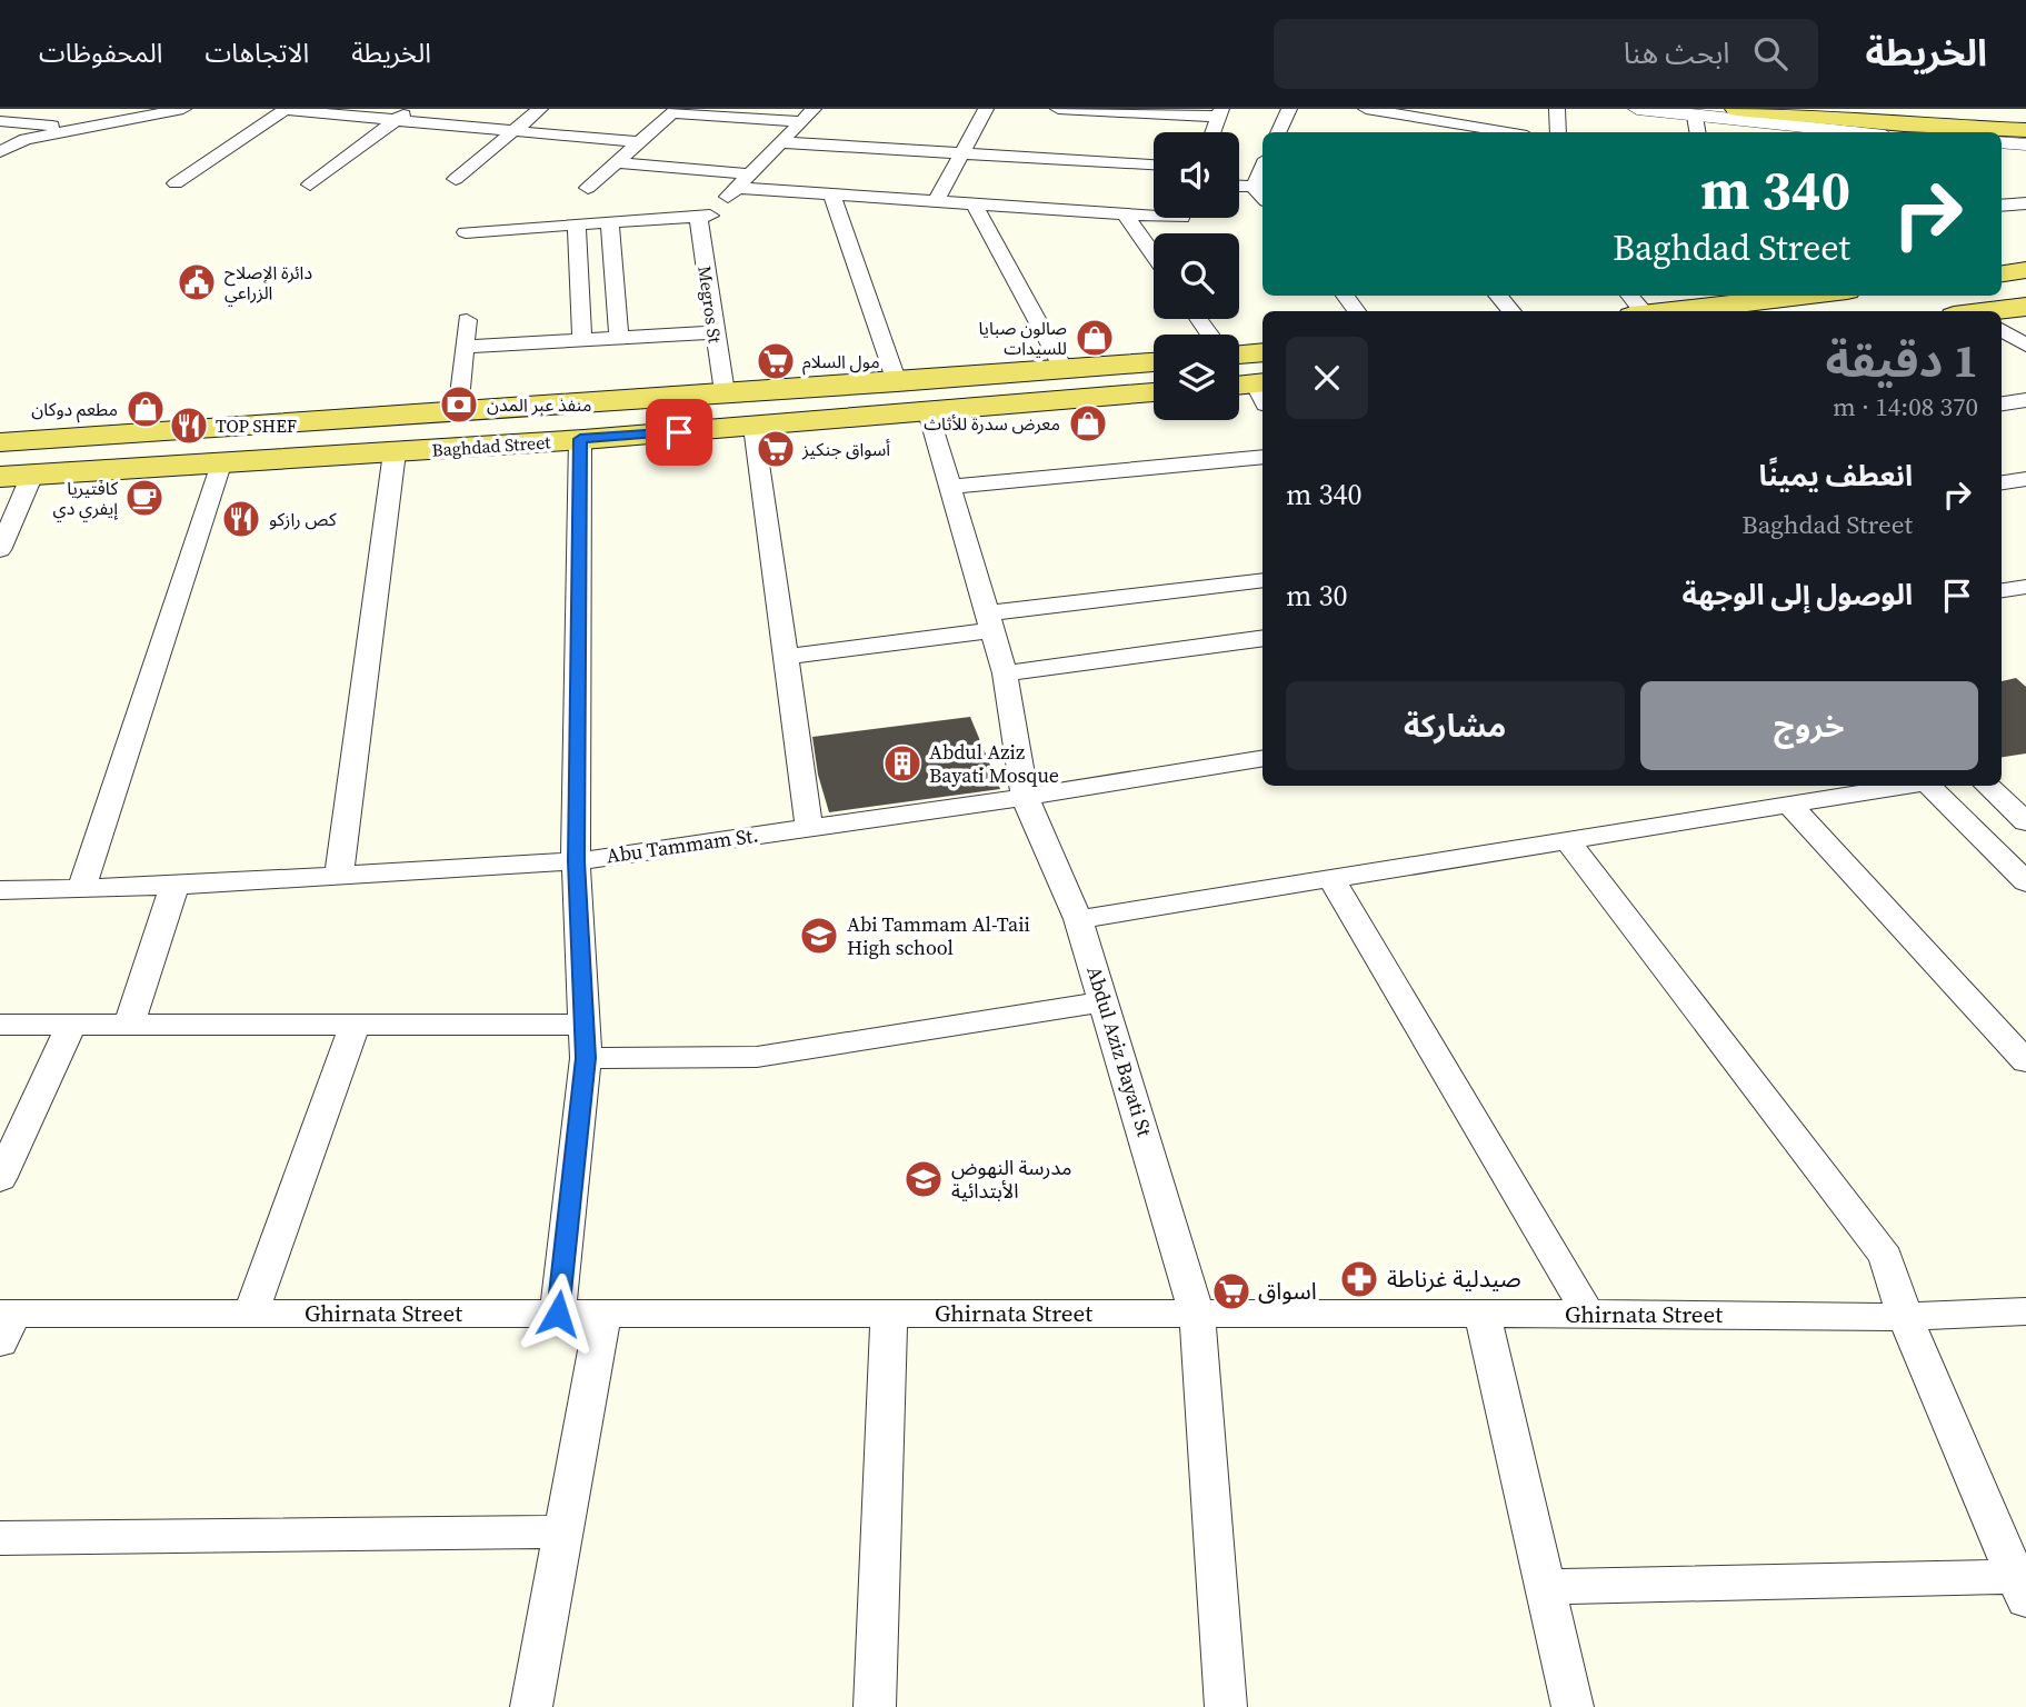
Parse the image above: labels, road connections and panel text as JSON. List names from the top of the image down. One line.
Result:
{"streets":{"main road":["Baghdad Street"],"street":["Megros St","Abu Tammam St.","Abdul Aziz Bayati St","Ghirnata Street"]},"crossings":[["Megros St","Baghdad Street"],["Baghdad Street","Abdul Aziz Bayati St"],["Abu Tammam St.","Abdul Aziz Bayati St"],["Abdul Aziz Bayati St","Ghirnata Street"]],"places":{"public building":["دائرة الإصلاح الزراعي"],"shop":["صالون صبايا للسيدات","مطعم دوكان","معرض سدرة للأثاث"],"supermarket":["مول السلام","أسواق جنكيز","اسواق"],"bank":["منفذ عبر المدن"],"restaurant":["TOP SHEF","كص رازكو"],"cafe":["كافتيريا إيفري دي"],"building":["Abdul Aziz Bayati Mosque"],"school or university":["Abi Tammam Al-Taii High school","مدرسة النهوض الأبتدائية"],"pharmacy":["صيدلية غرناطة"]},"page":{"header":"الخريطة","search":"ابحث هنا","nav":["الخريطة","الاتجاهات","المحفوظات"],"turn":["340 m","Baghdad Street"],"heading":["1 دقيقة","370 m · 14:08"],"list":[{"name":"انعطف يمينًا","note":"Baghdad Street","value":"340 m"},{"name":"الوصول إلى الوجهة","value":"30 m"}],"buttons":["خروج","مشاركة"]}}
